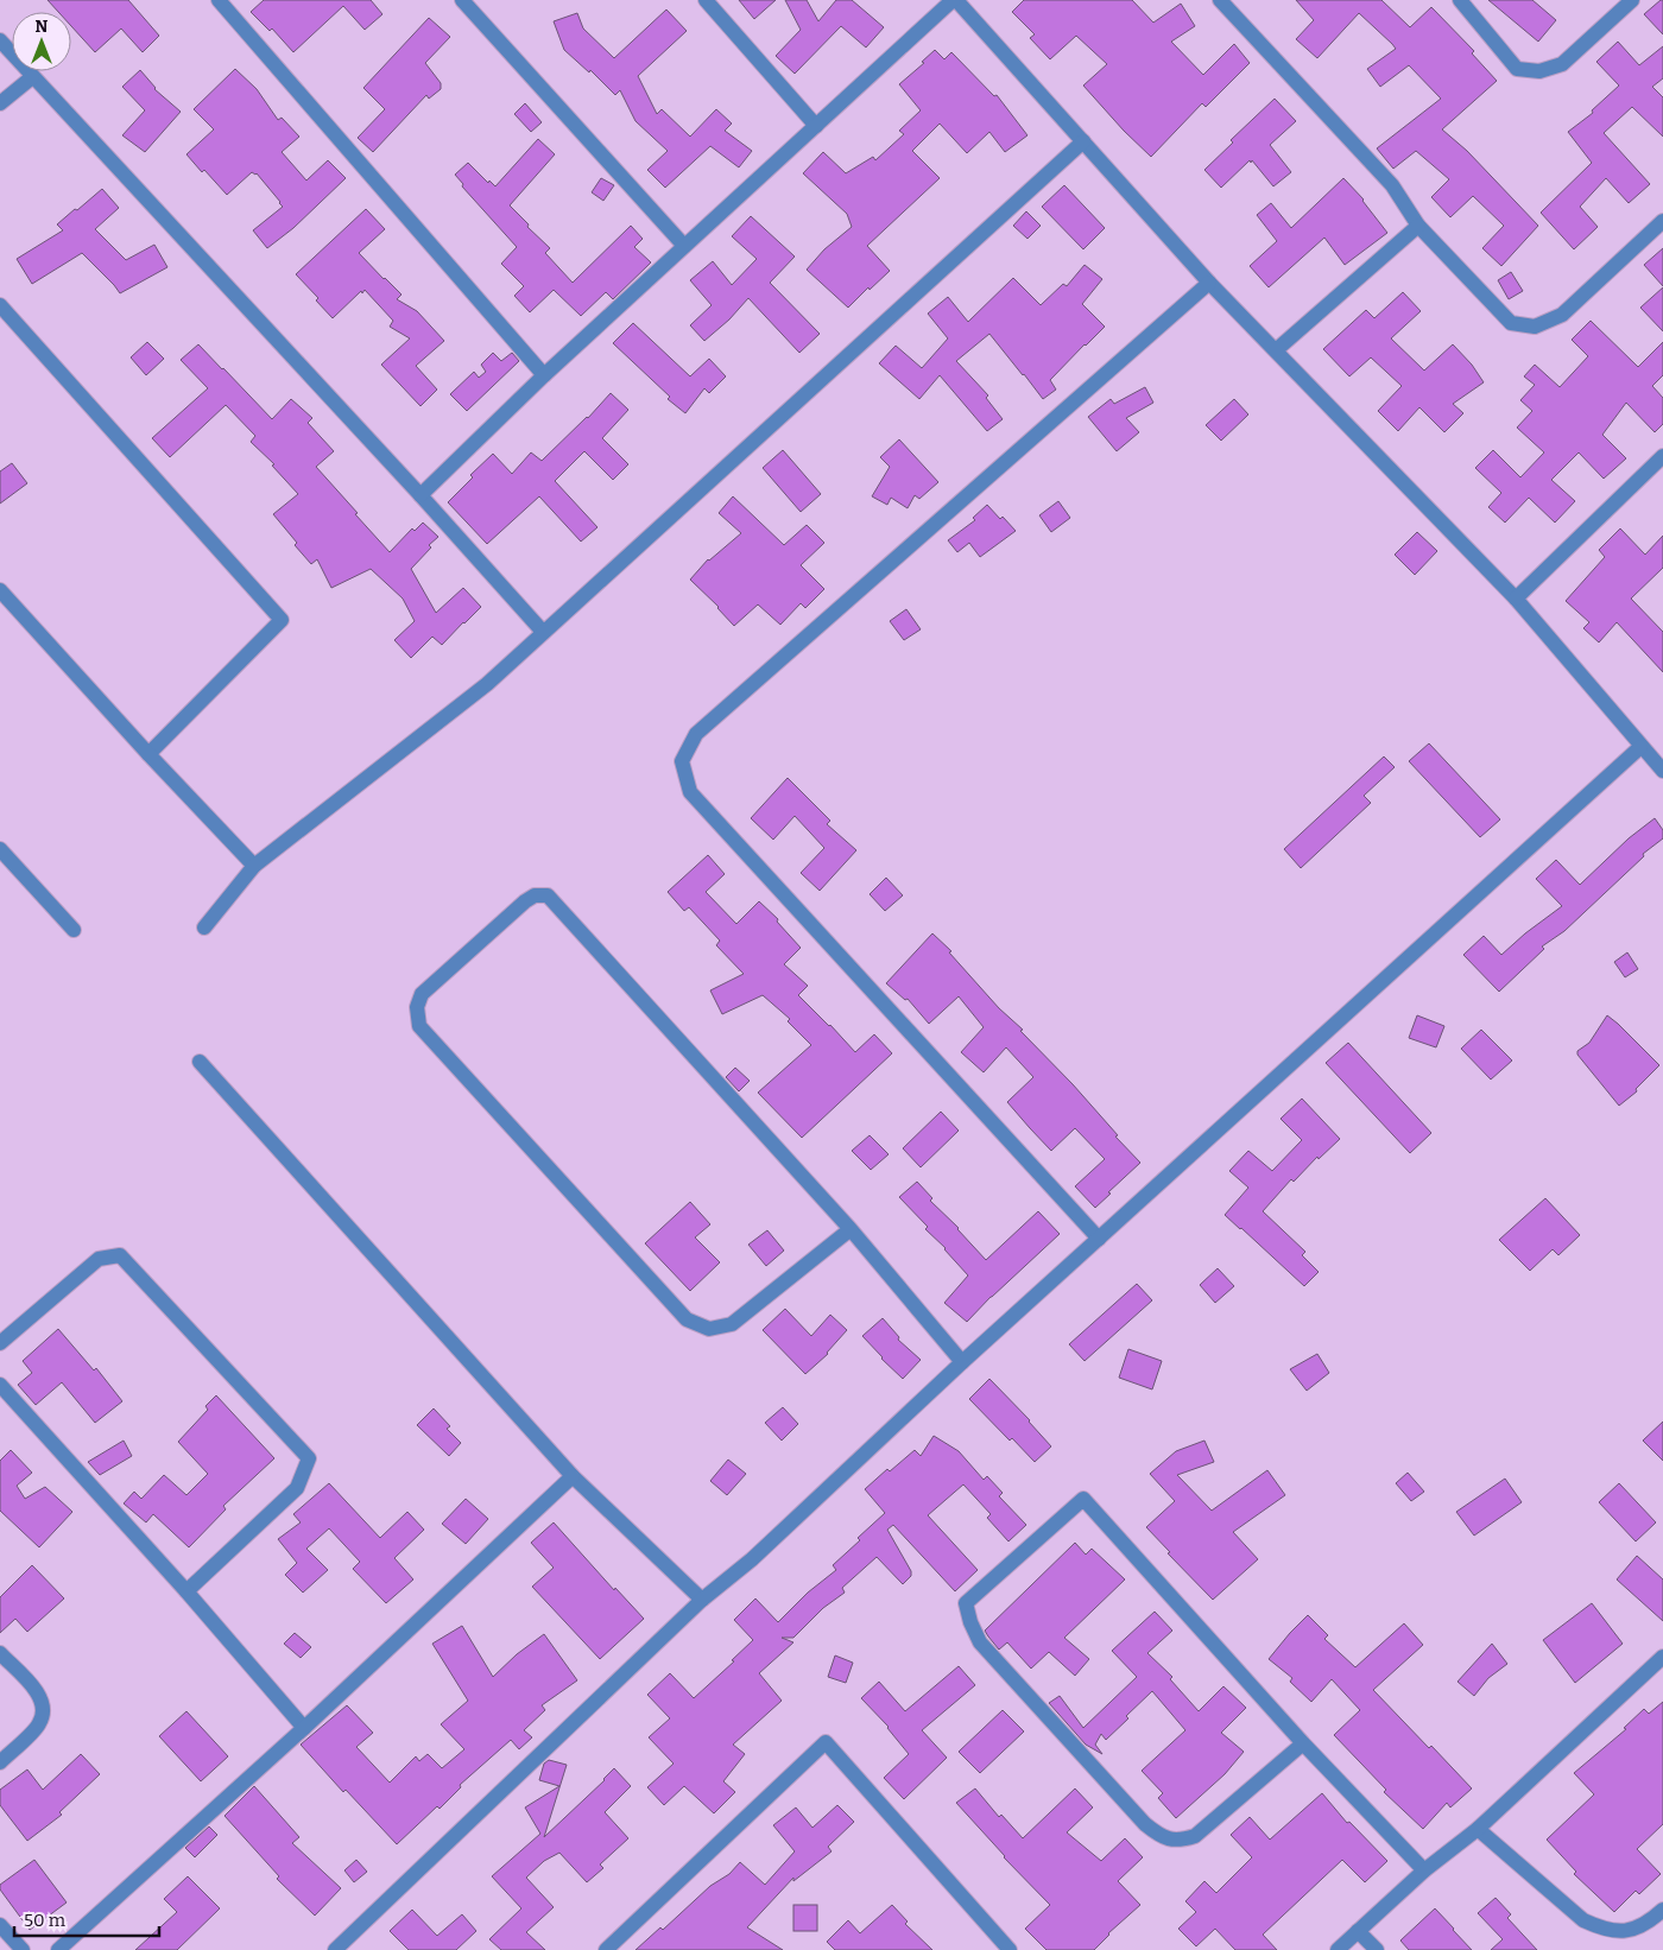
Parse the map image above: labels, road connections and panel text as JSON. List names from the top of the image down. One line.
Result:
{"scale_bar":"50 m","north":"top"}
